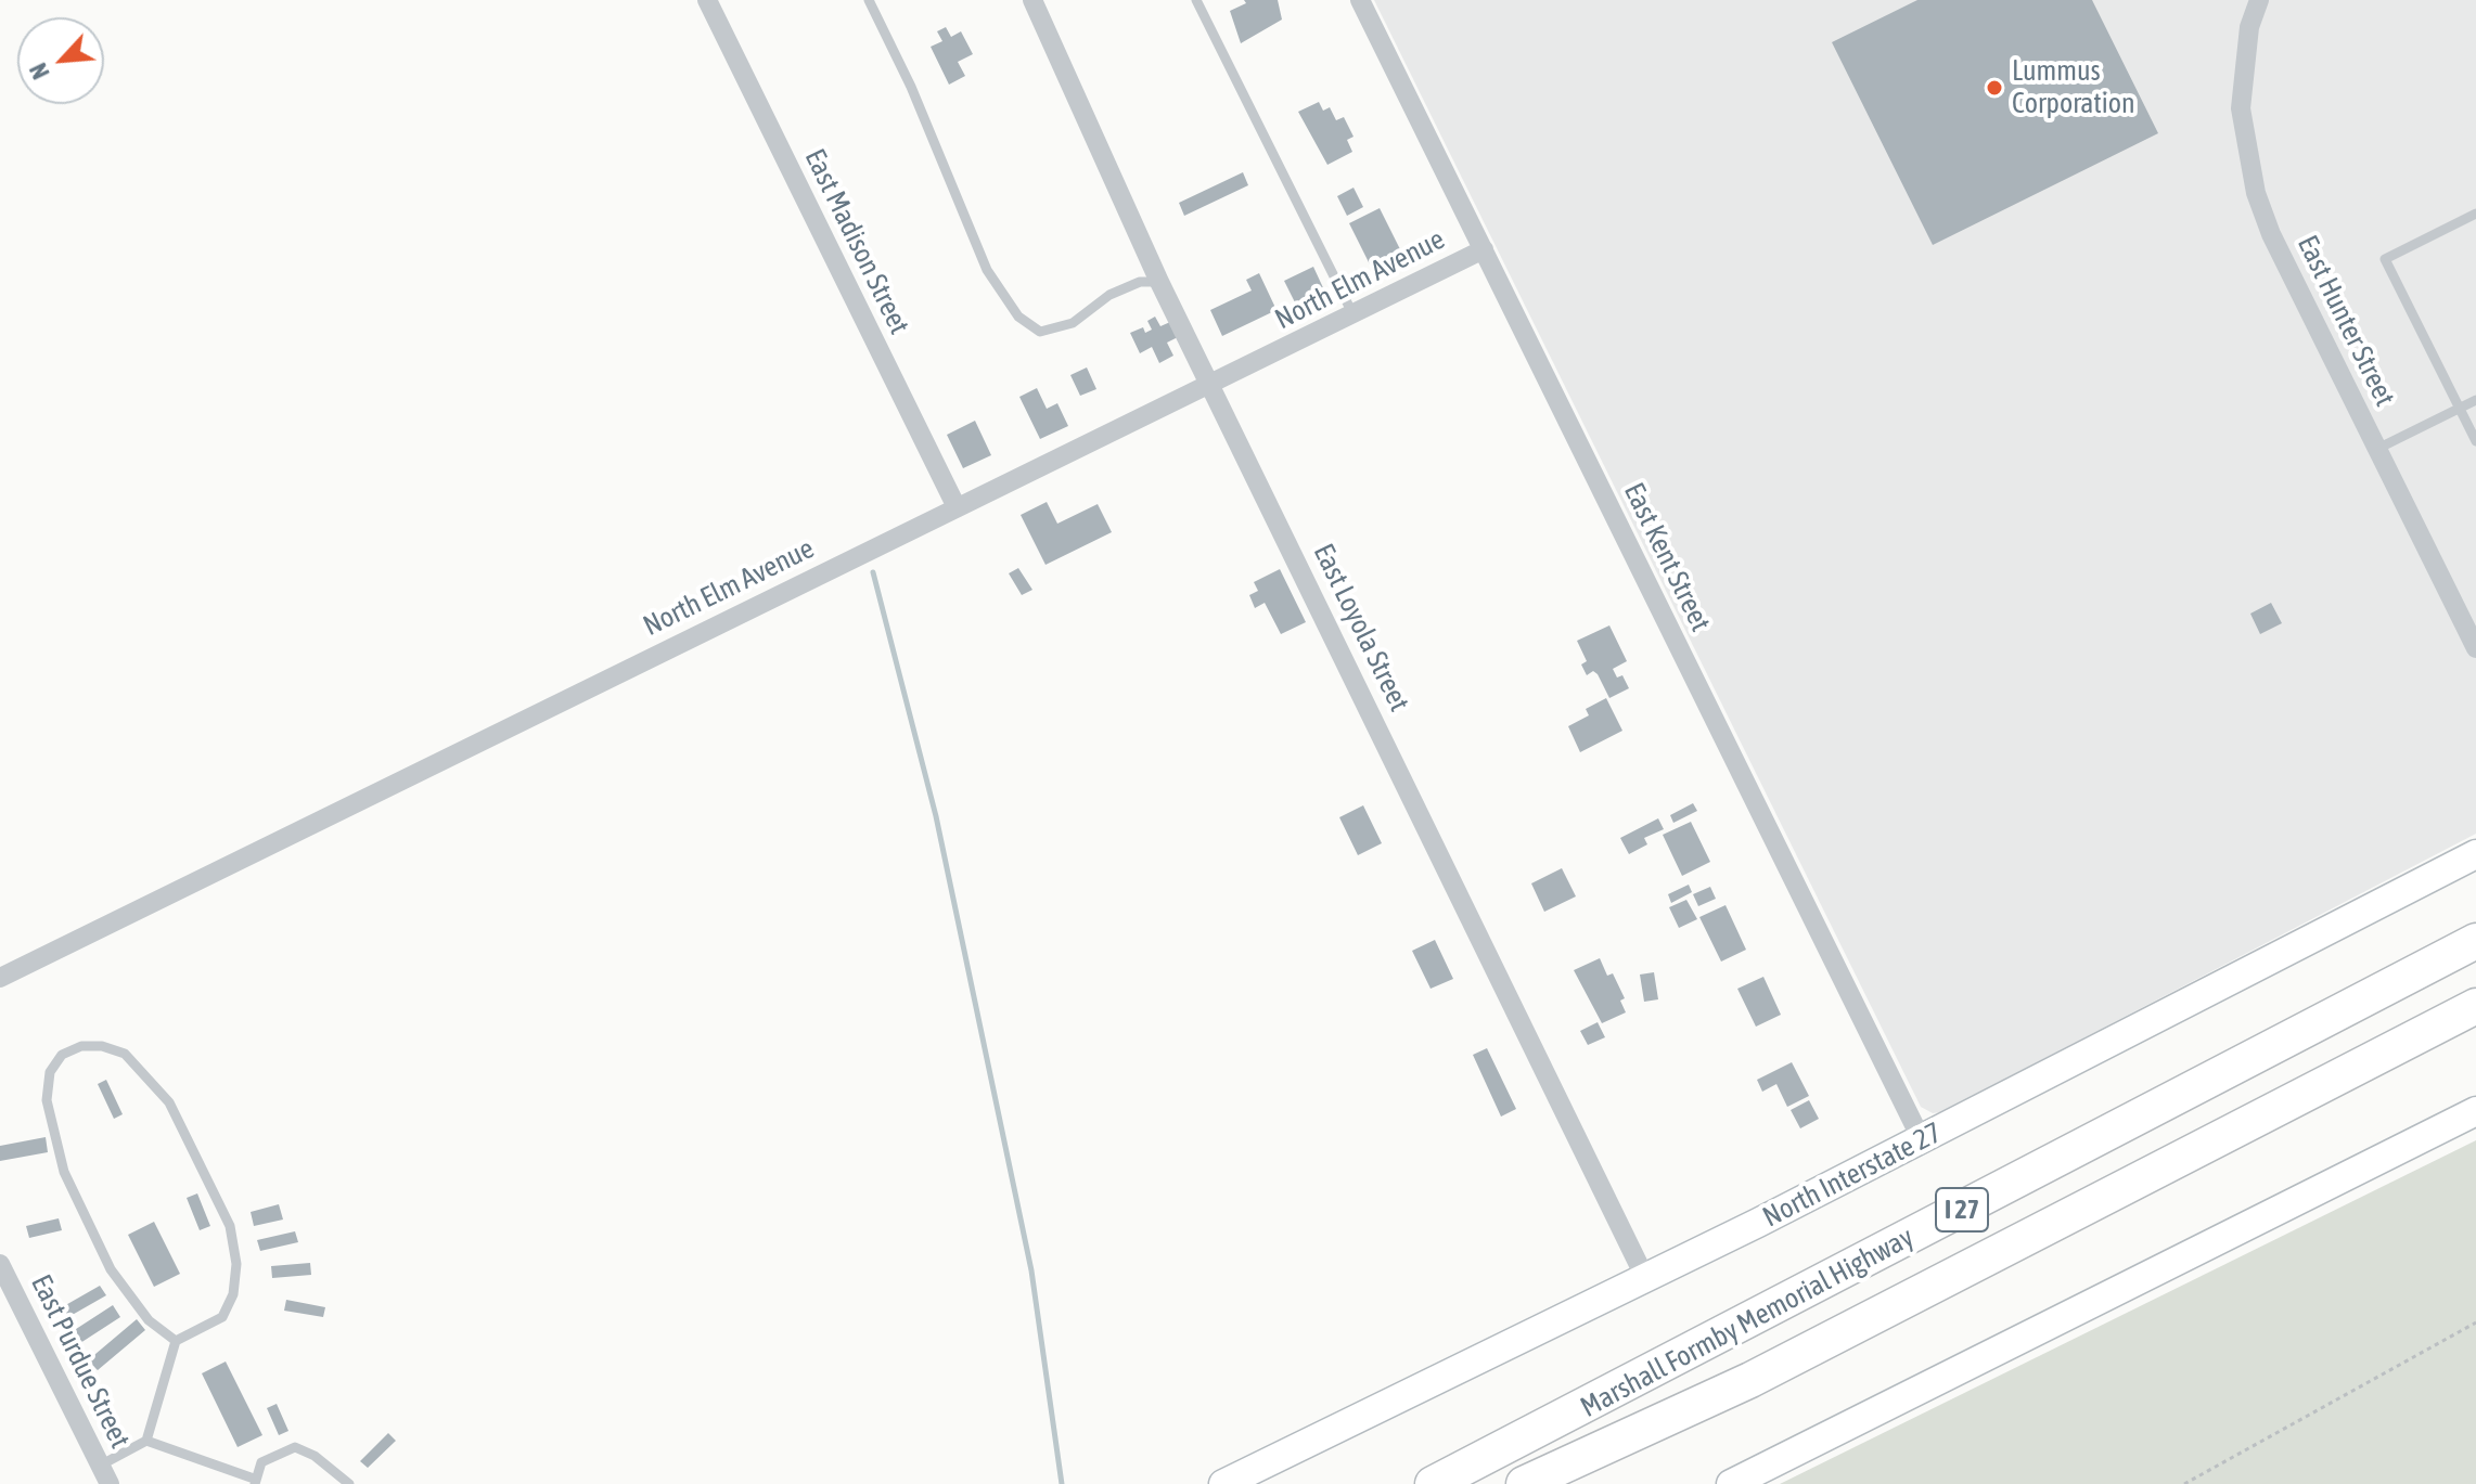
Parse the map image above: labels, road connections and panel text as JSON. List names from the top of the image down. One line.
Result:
{"streets":{"highway":["I 27","Marshall Formby Memorial Highway"],"main road":["North Interstate 27"],"street":["East Madison Street","North Elm Avenue","East Hunter Street","East Kent Street","East Loyola Street","East Purdue Street"]},"crossings":[["East Madison Street","North Elm Avenue"],["North Elm Avenue","East Kent Street"],["North Elm Avenue","East Loyola Street"],["East Kent Street","North Interstate 27"],["East Loyola Street","North Interstate 27"]],"places":["Lummus Corporation"],"north":"bottom left"}
